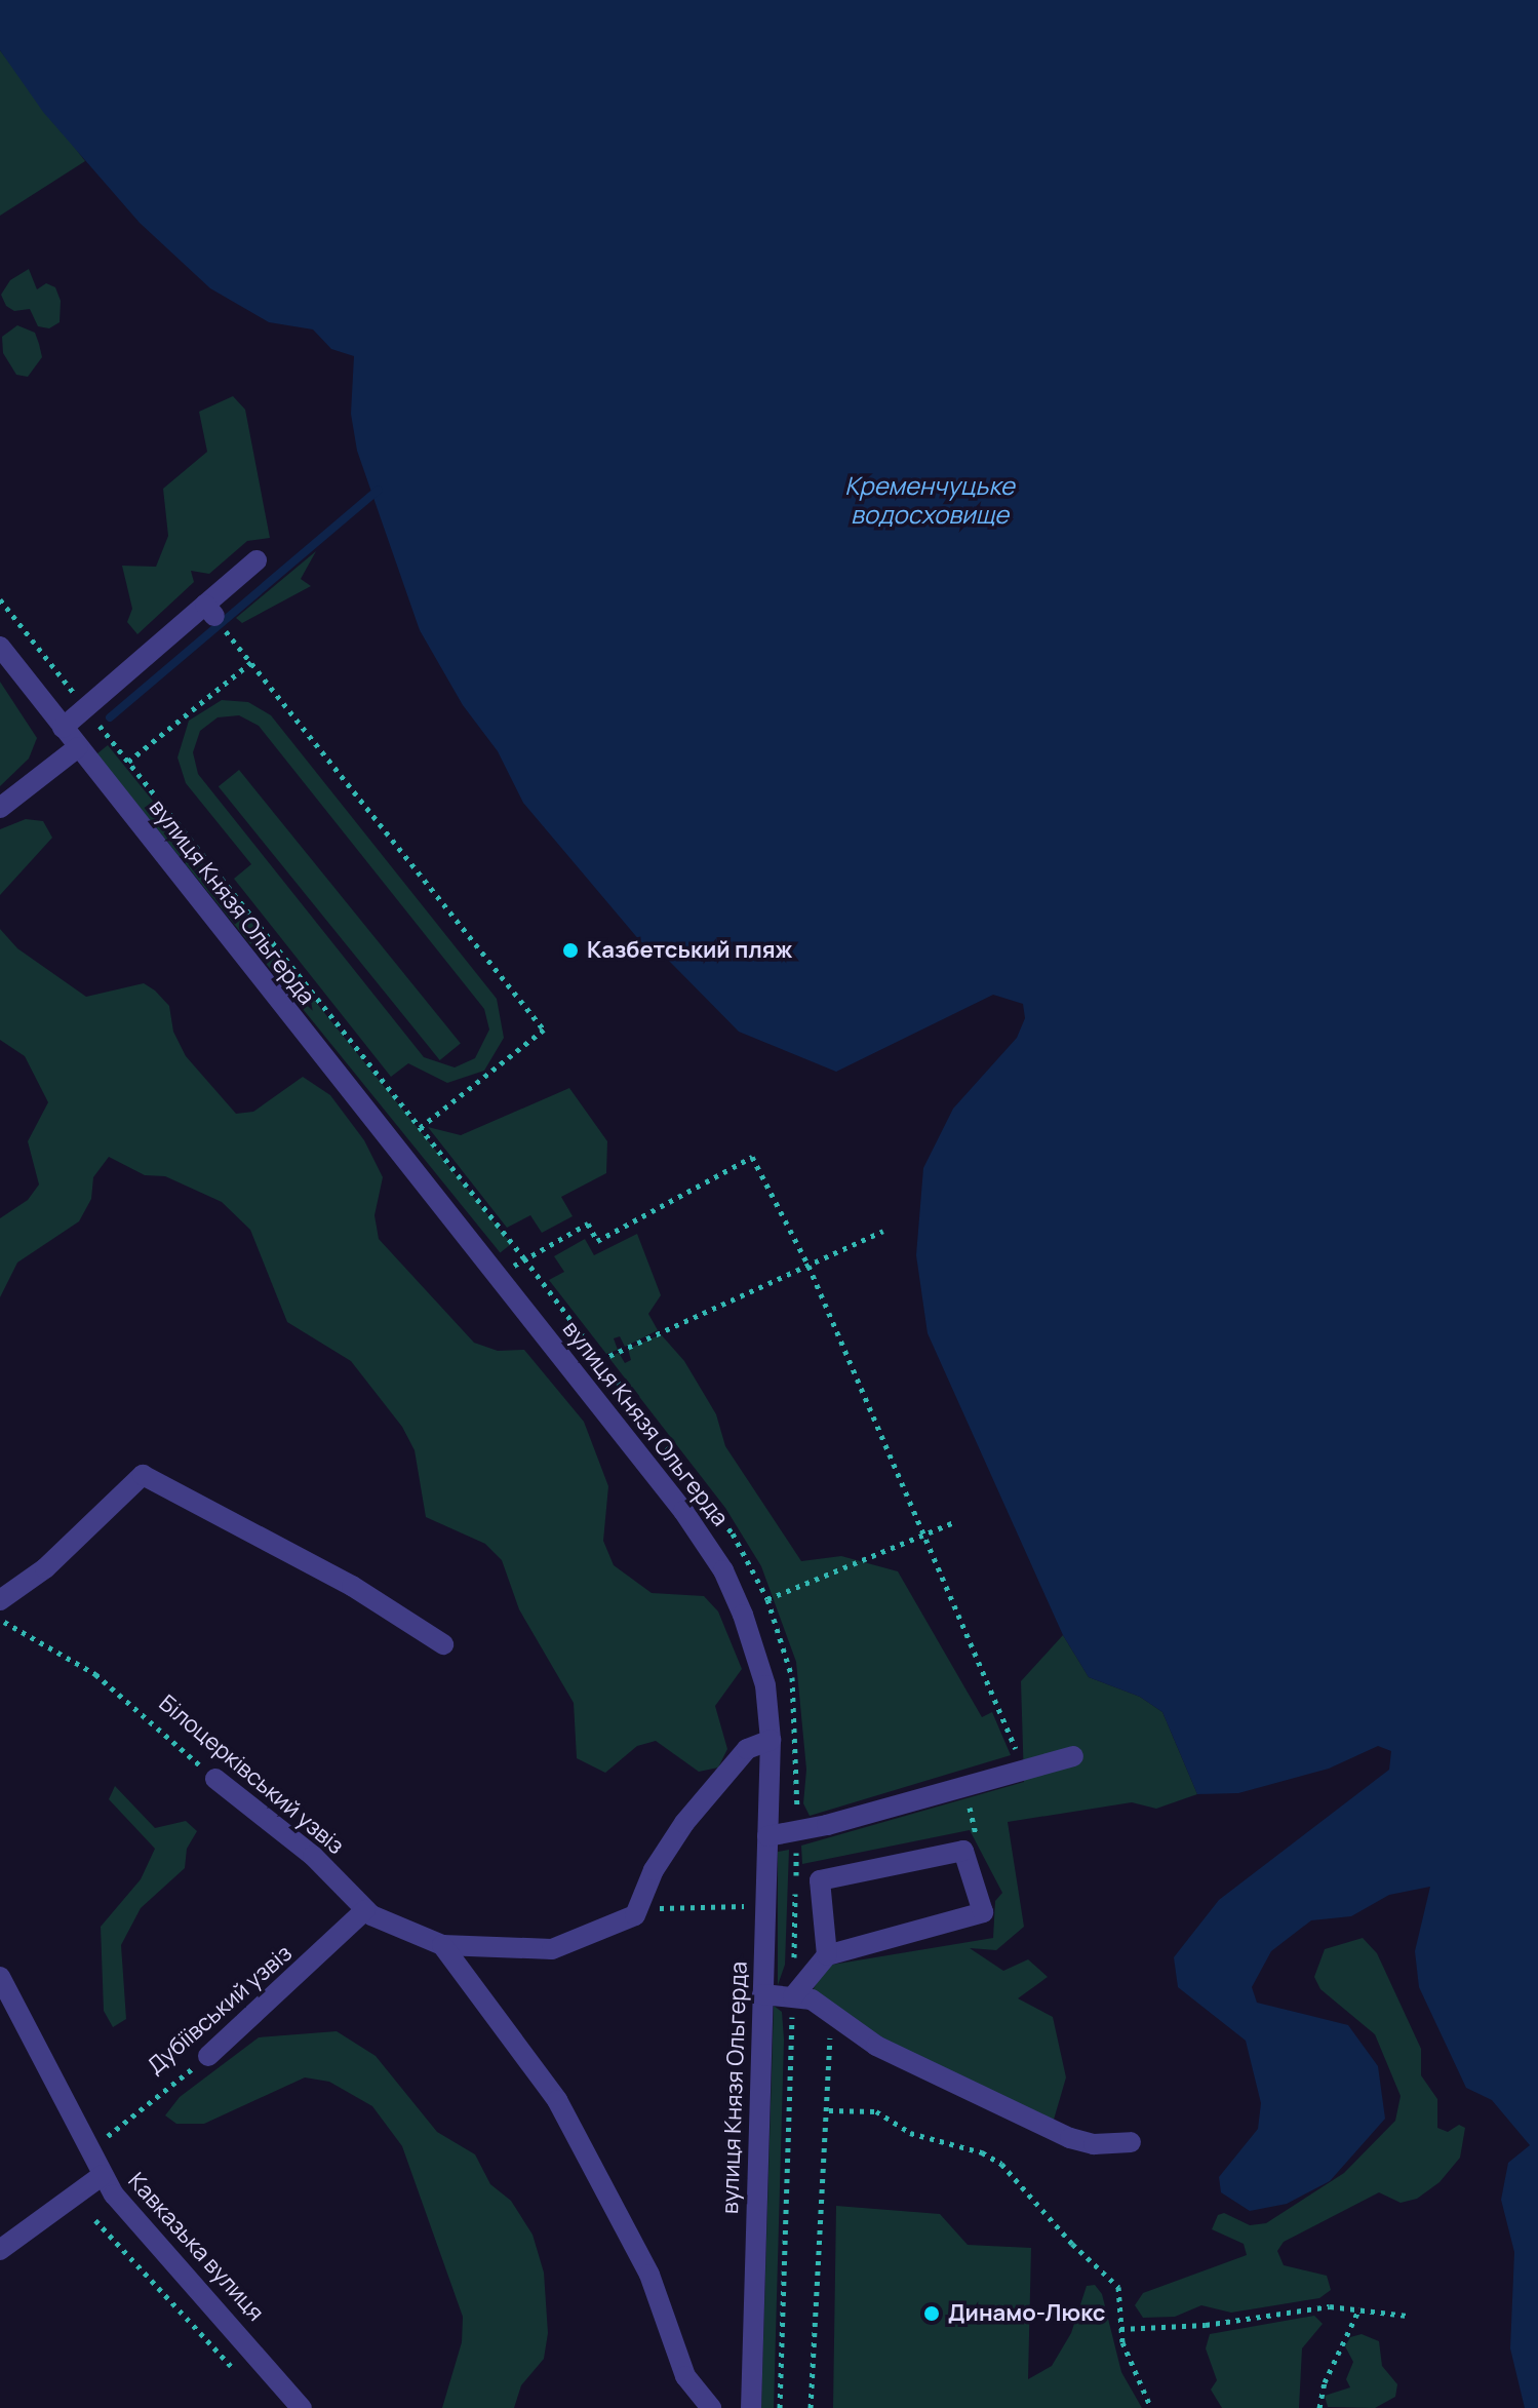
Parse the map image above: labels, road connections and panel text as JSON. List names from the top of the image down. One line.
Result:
{"streets":{"street":["вулиця Князя Ольгерда","Білоцерківський узвіз","Дубіївський узвіз","Кавказька вулиця"]},"crossings":[["Білоцерківський узвіз","Дубіївський узвіз"]],"water":["Кременчуцьке водосховище"],"places":["Казбетський пляж","Динамо-Люкс"]}
